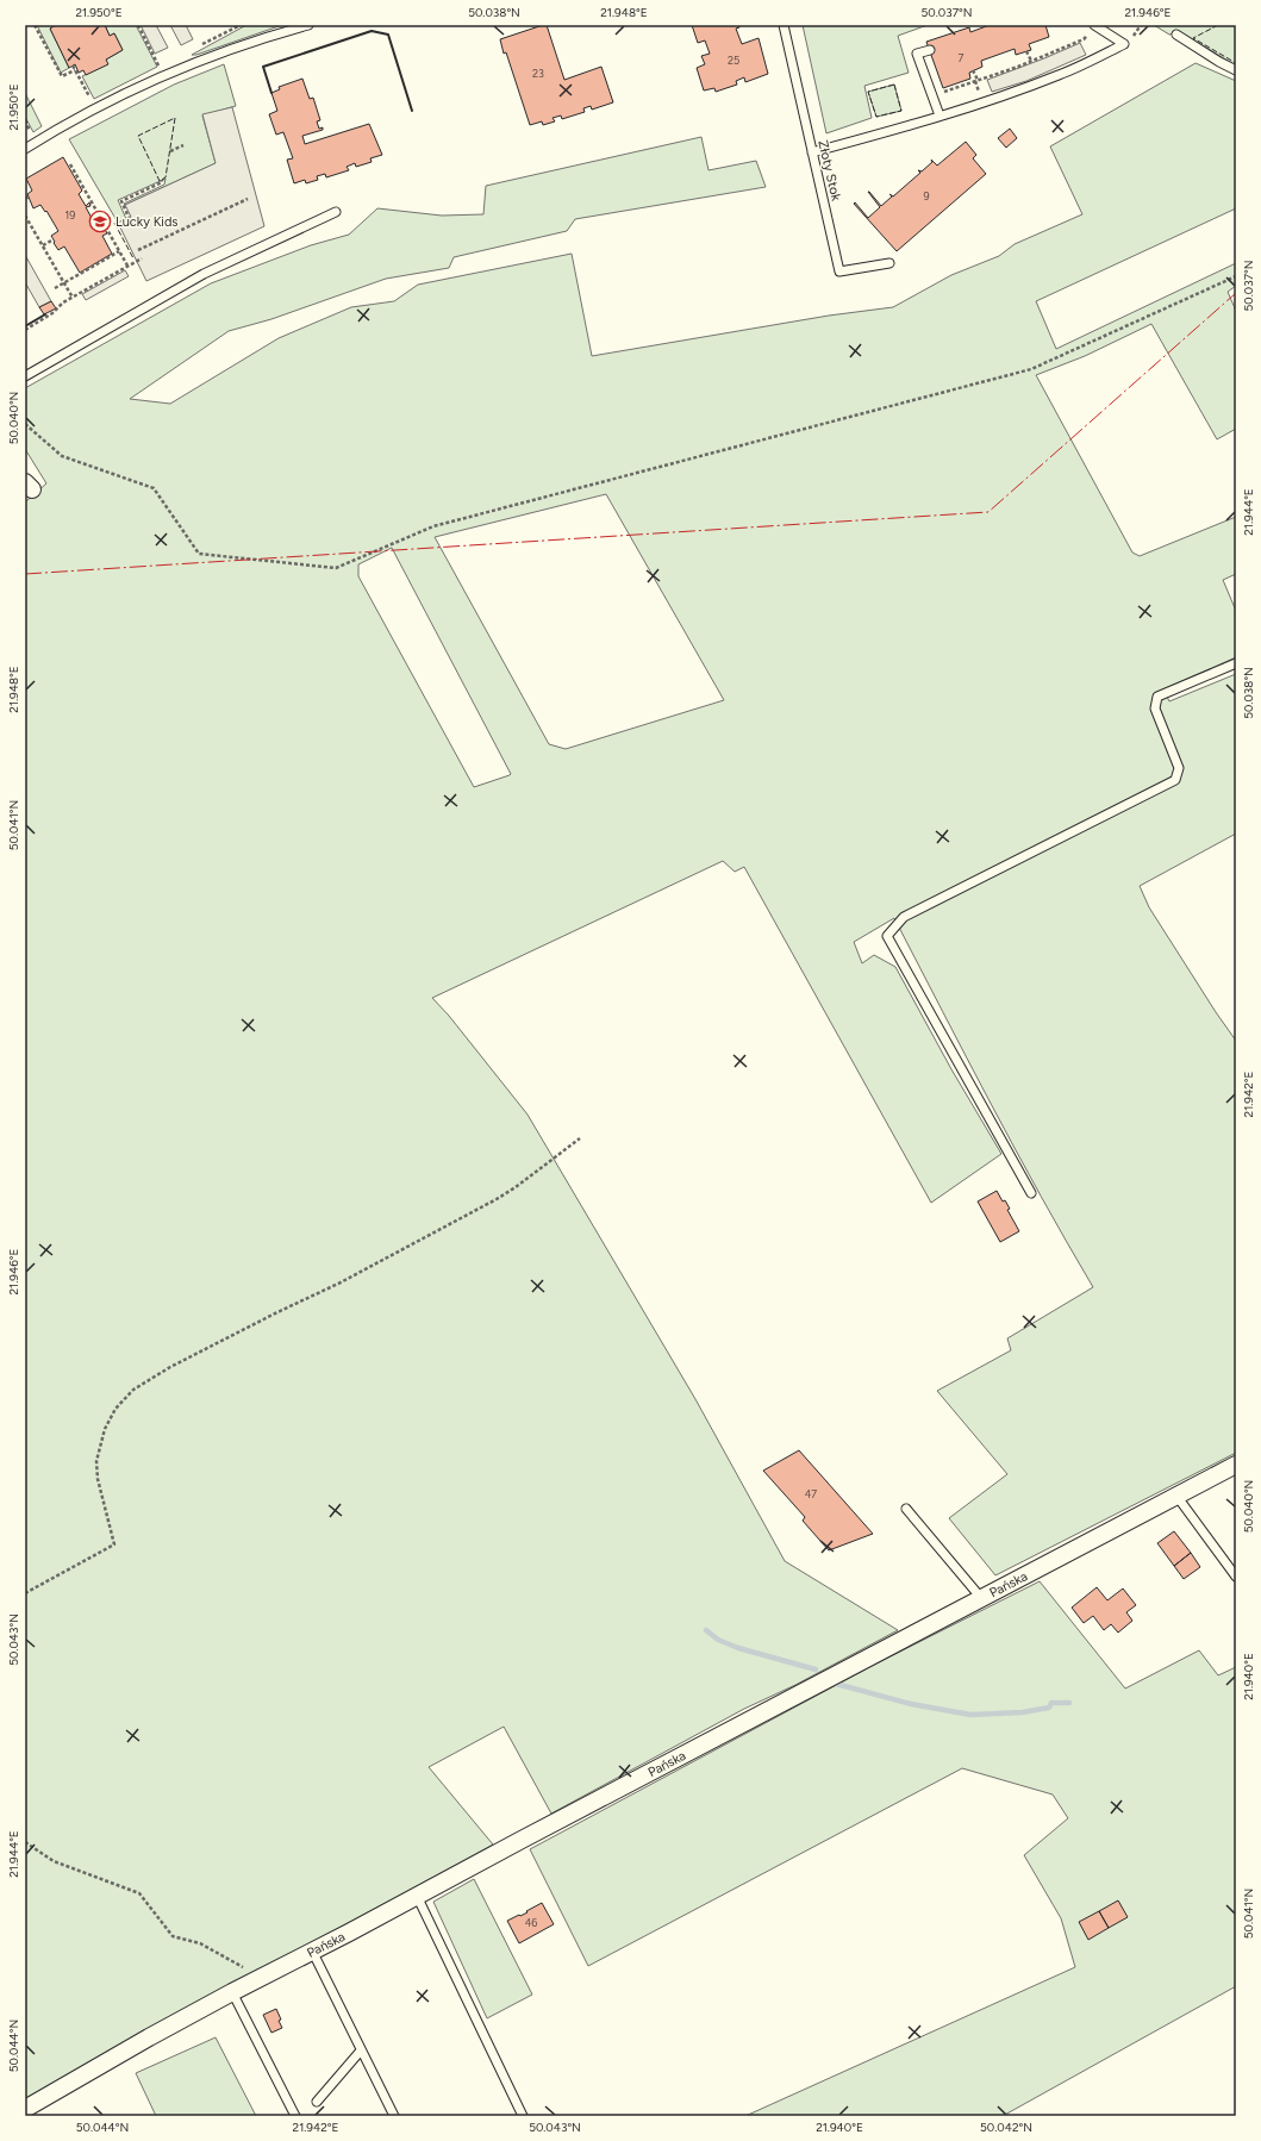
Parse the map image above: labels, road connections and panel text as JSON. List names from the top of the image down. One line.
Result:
{"streets":{"street":["Pańska"],"lane":["Złoty Stok"]},"places":{"school or university":["Lucky Kids"]},"house_numbers":["7","25","23","9","19","47","46"],"coordinates":["21.950°E","50.038°N","21.948°E","50.037°N","21.946°E","50.040°N","21.944°E","50.041°N","21.942°E","50.043°N","21.940°E","50.044°N","50.042°N"]}
